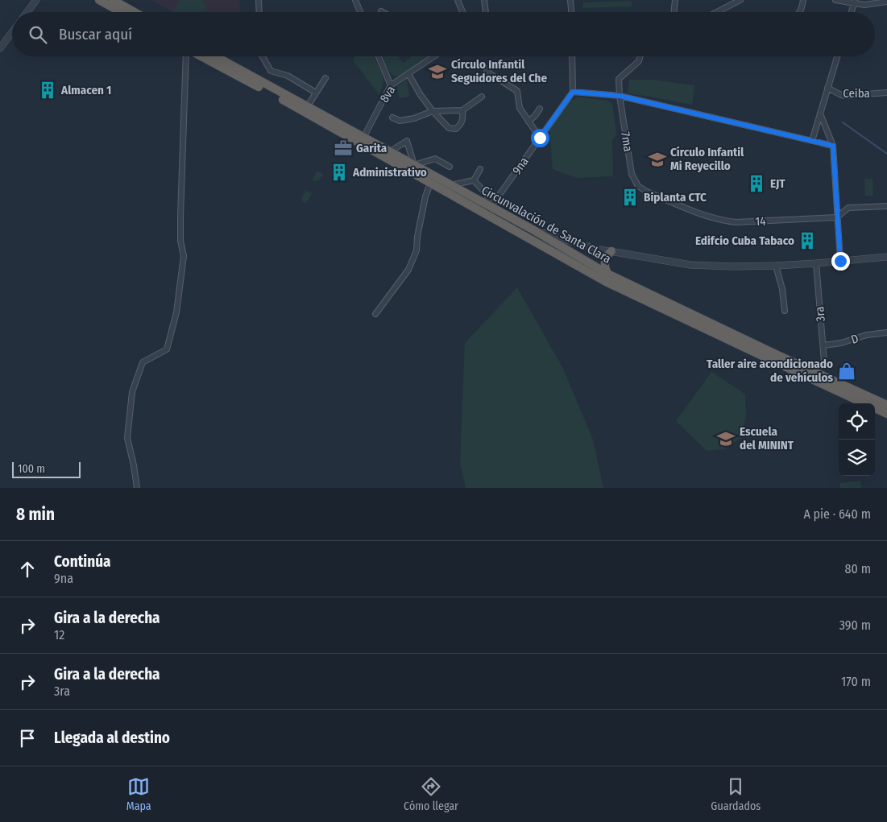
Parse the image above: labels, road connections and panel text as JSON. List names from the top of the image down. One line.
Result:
{"streets":{"highway":["Circunvalación de Santa Clara"],"street":["Ceiba","8va","7ma","9na","14","3ra","D"]},"crossings":[["8va","Circunvalación de Santa Clara"],["7ma","14"],["9na","Circunvalación de Santa Clara"],["3ra","D"]],"places":{"school or university":["Círculo Infantil Seguidores del Che","Círculo Infantil Mi Reyecillo","Escuela del MININT"],"building":["Almacen 1","Administrativo","EJT","Biplanta CTC","Edifcio Cuba Tabaco"],"office":["Garita"],"shop":["Taller aire acondicionado de vehículos"]},"scale_bar":"100 m","page":{"search":"Buscar aquí","scale":"100 m","heading":["8 min","A pie · 640 m"],"list":[["Continúa","9na","80 m"],["Gira a la derecha","12","390 m"],["Gira a la derecha","3ra","170 m"],"Llegada al destino"],"nav":["Mapa","Cómo llegar","Guardados"]}}
